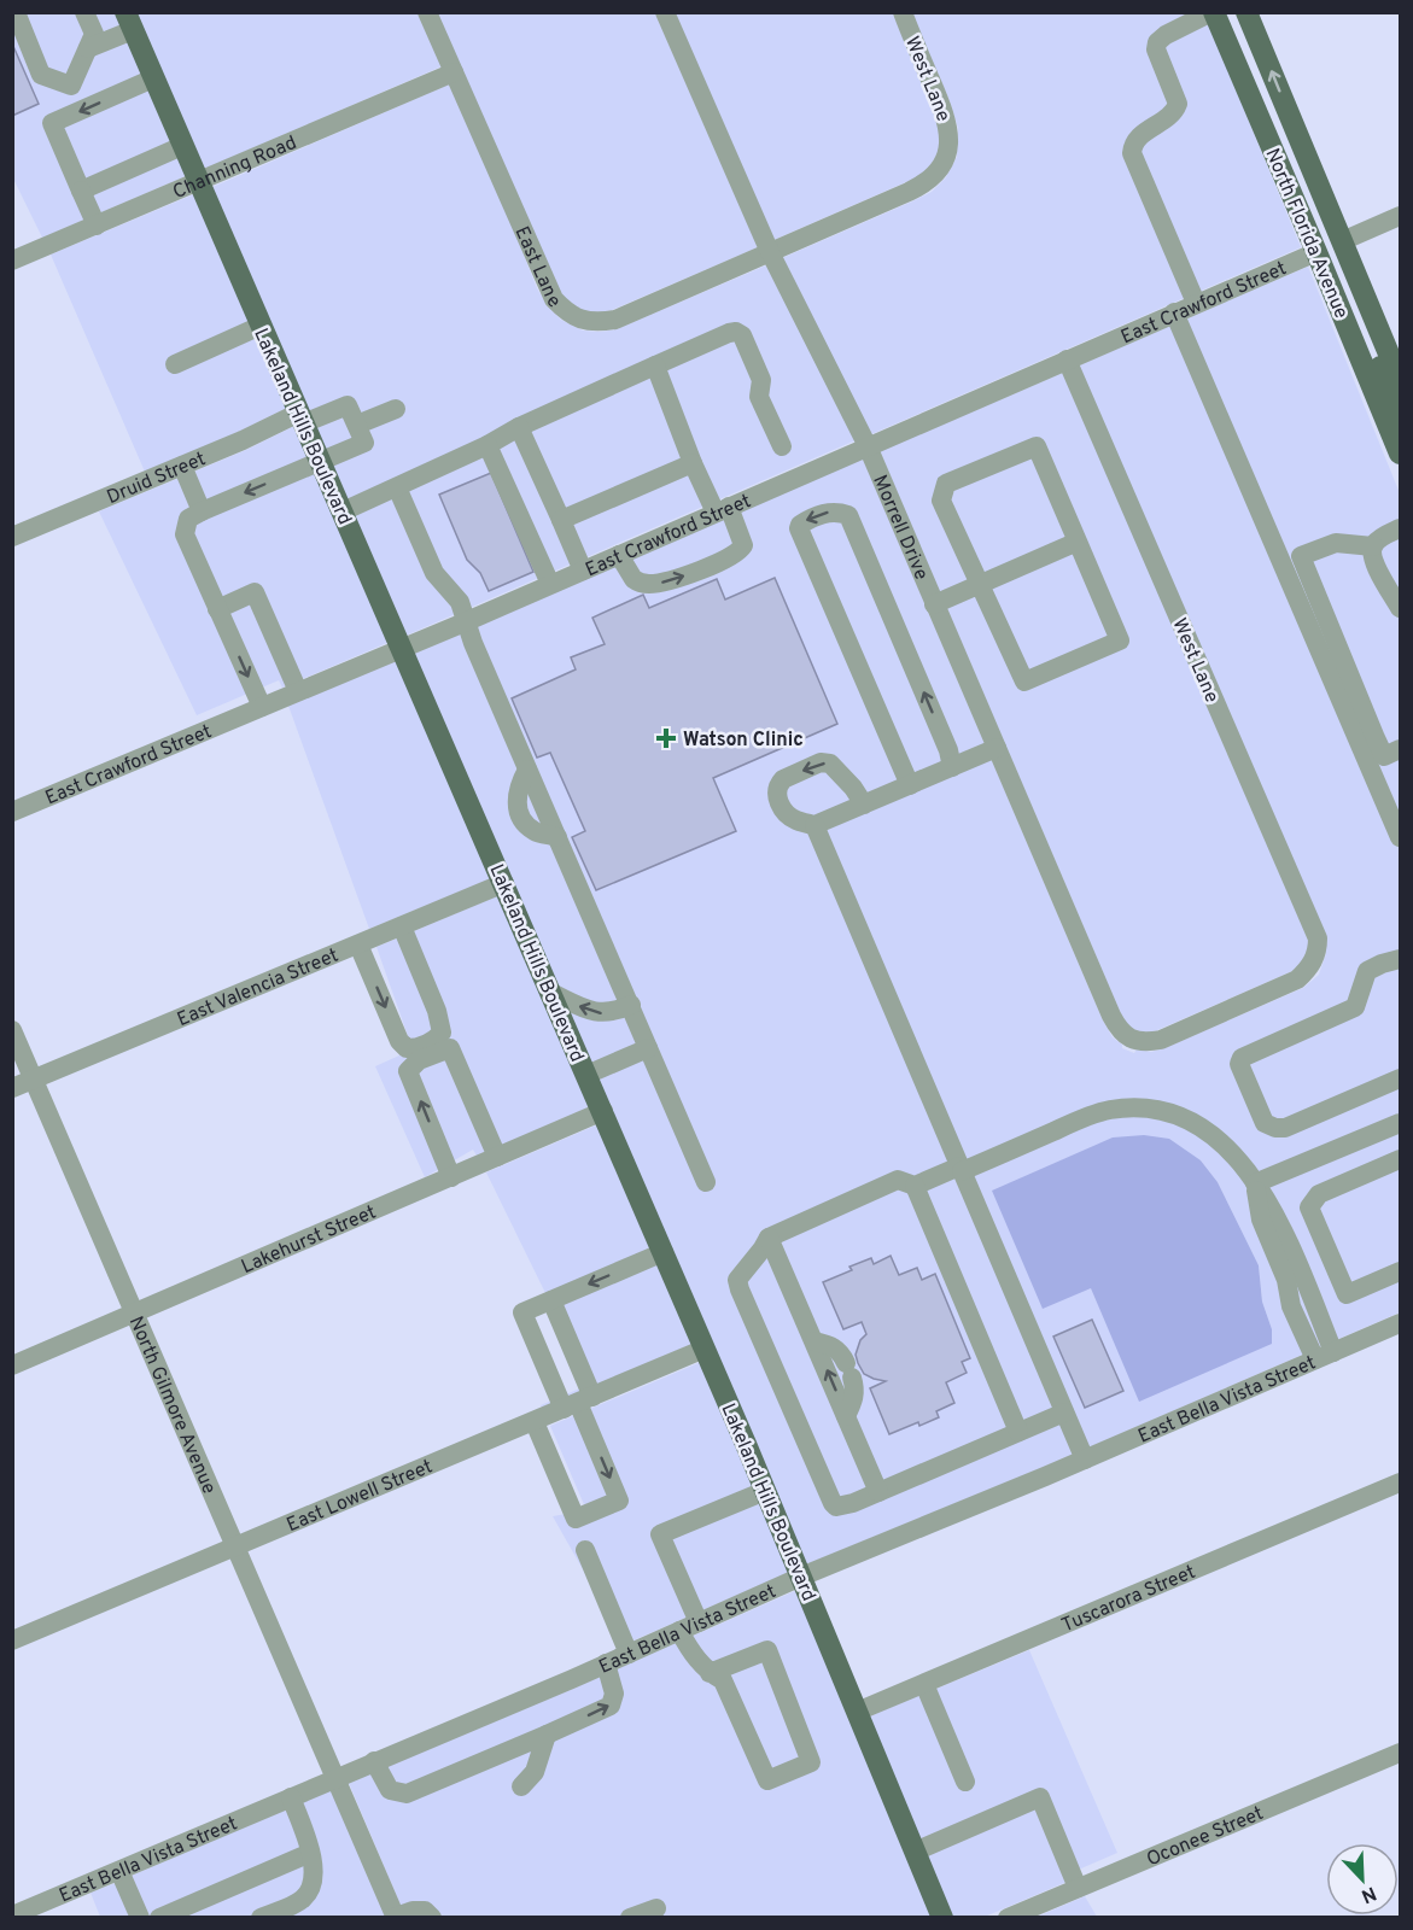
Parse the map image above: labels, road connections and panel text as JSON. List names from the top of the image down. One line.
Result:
{"streets":{"main road":["North Florida Avenue","Lakeland Hills Boulevard"],"street":["West Lane","Channing Road","East Lane","East Crawford Street","Druid Street","Morrell Drive","East Valencia Street","Lakehurst Street","East Bella Vista Street","North Gilmore Avenue","East Lowell Street","Tuscarora Street","Oconee Street"]},"crossings":[["West Lane","East Lane"],["West Lane","East Crawford Street"],["West Lane","Morrell Drive"],["Channing Road","East Lane"],["Channing Road","Lakeland Hills Boulevard"],["North Florida Avenue","East Crawford Street"],["East Lane","Morrell Drive"],["East Crawford Street","Lakeland Hills Boulevard"],["East Crawford Street","Morrell Drive"],["Lakeland Hills Boulevard","Druid Street"],["Lakeland Hills Boulevard","East Valencia Street"],["Lakeland Hills Boulevard","Lakehurst Street"],["Lakeland Hills Boulevard","East Bella Vista Street"],["Lakeland Hills Boulevard","East Lowell Street"],["Lakeland Hills Boulevard","Tuscarora Street"],["East Valencia Street","North Gilmore Avenue"],["Lakehurst Street","North Gilmore Avenue"],["East Bella Vista Street","North Gilmore Avenue"],["North Gilmore Avenue","East Lowell Street"]],"places":{"health":["Watson Clinic"]},"north":"bottom right"}
